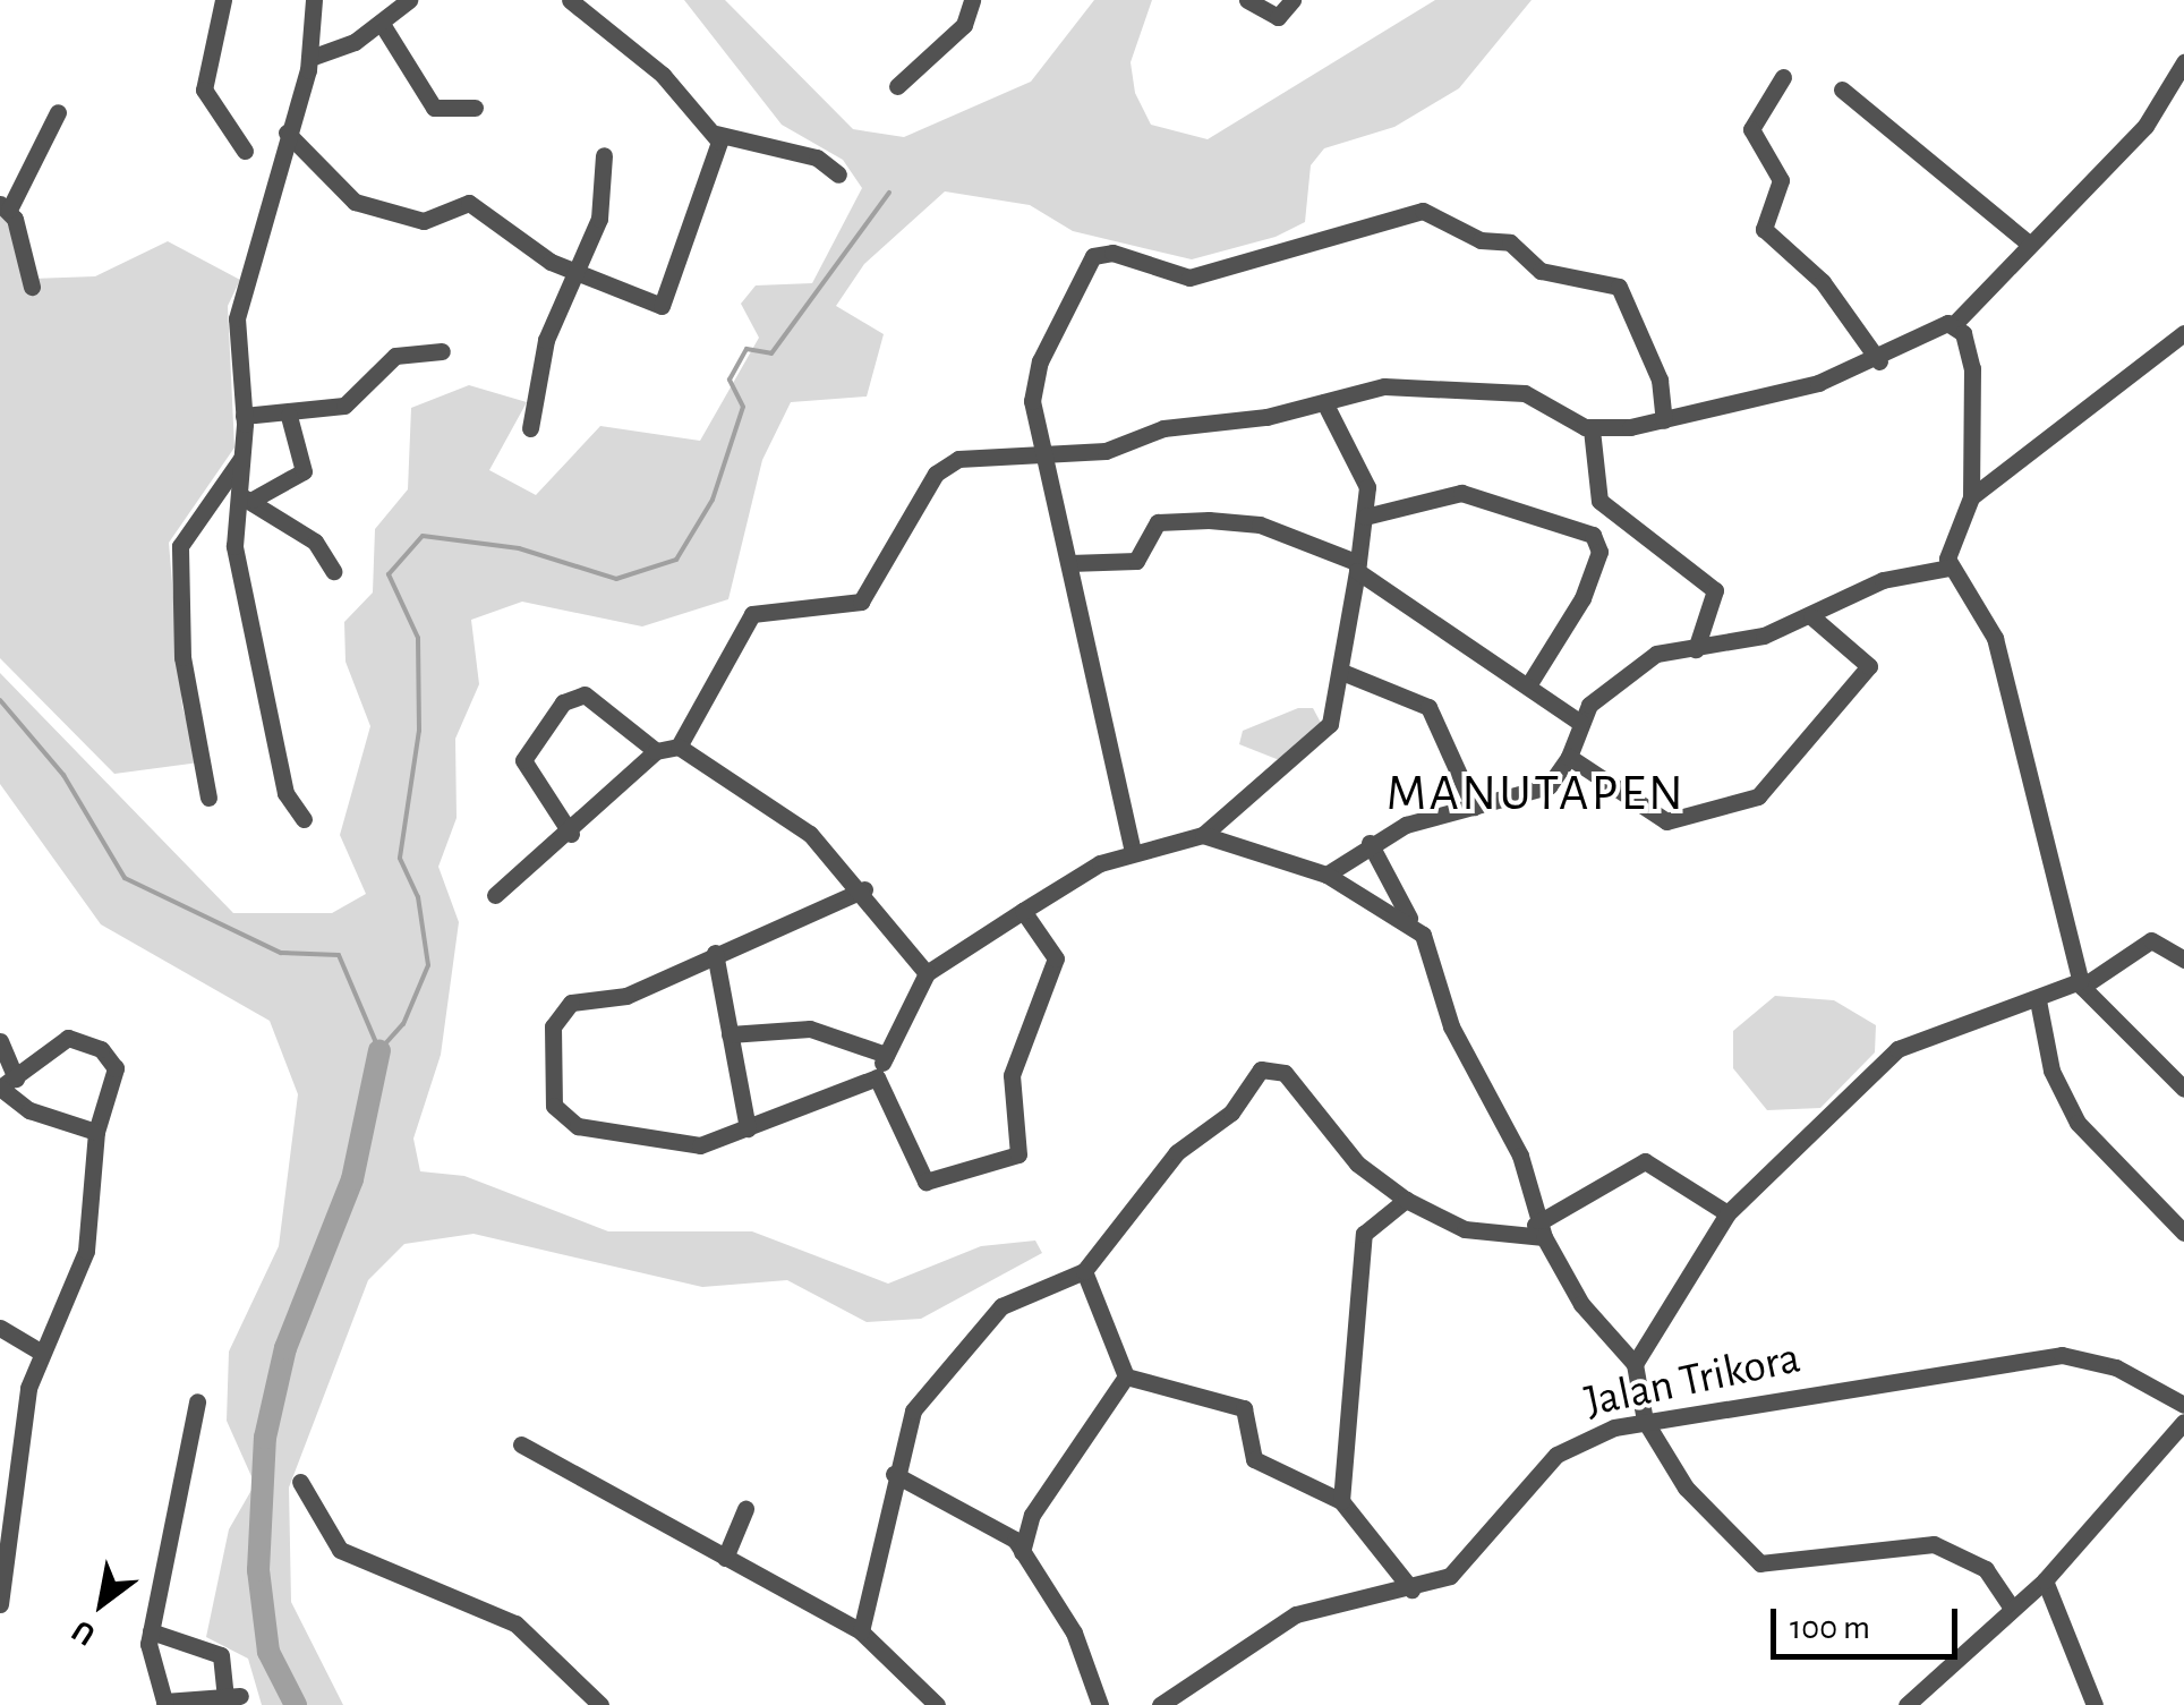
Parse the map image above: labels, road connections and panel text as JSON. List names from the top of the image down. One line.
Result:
{"streets":{"street":["Jalan Trikora"]},"districts":["MANUTAPEN"],"scale_bar":"100 m","north":"bottom left"}
